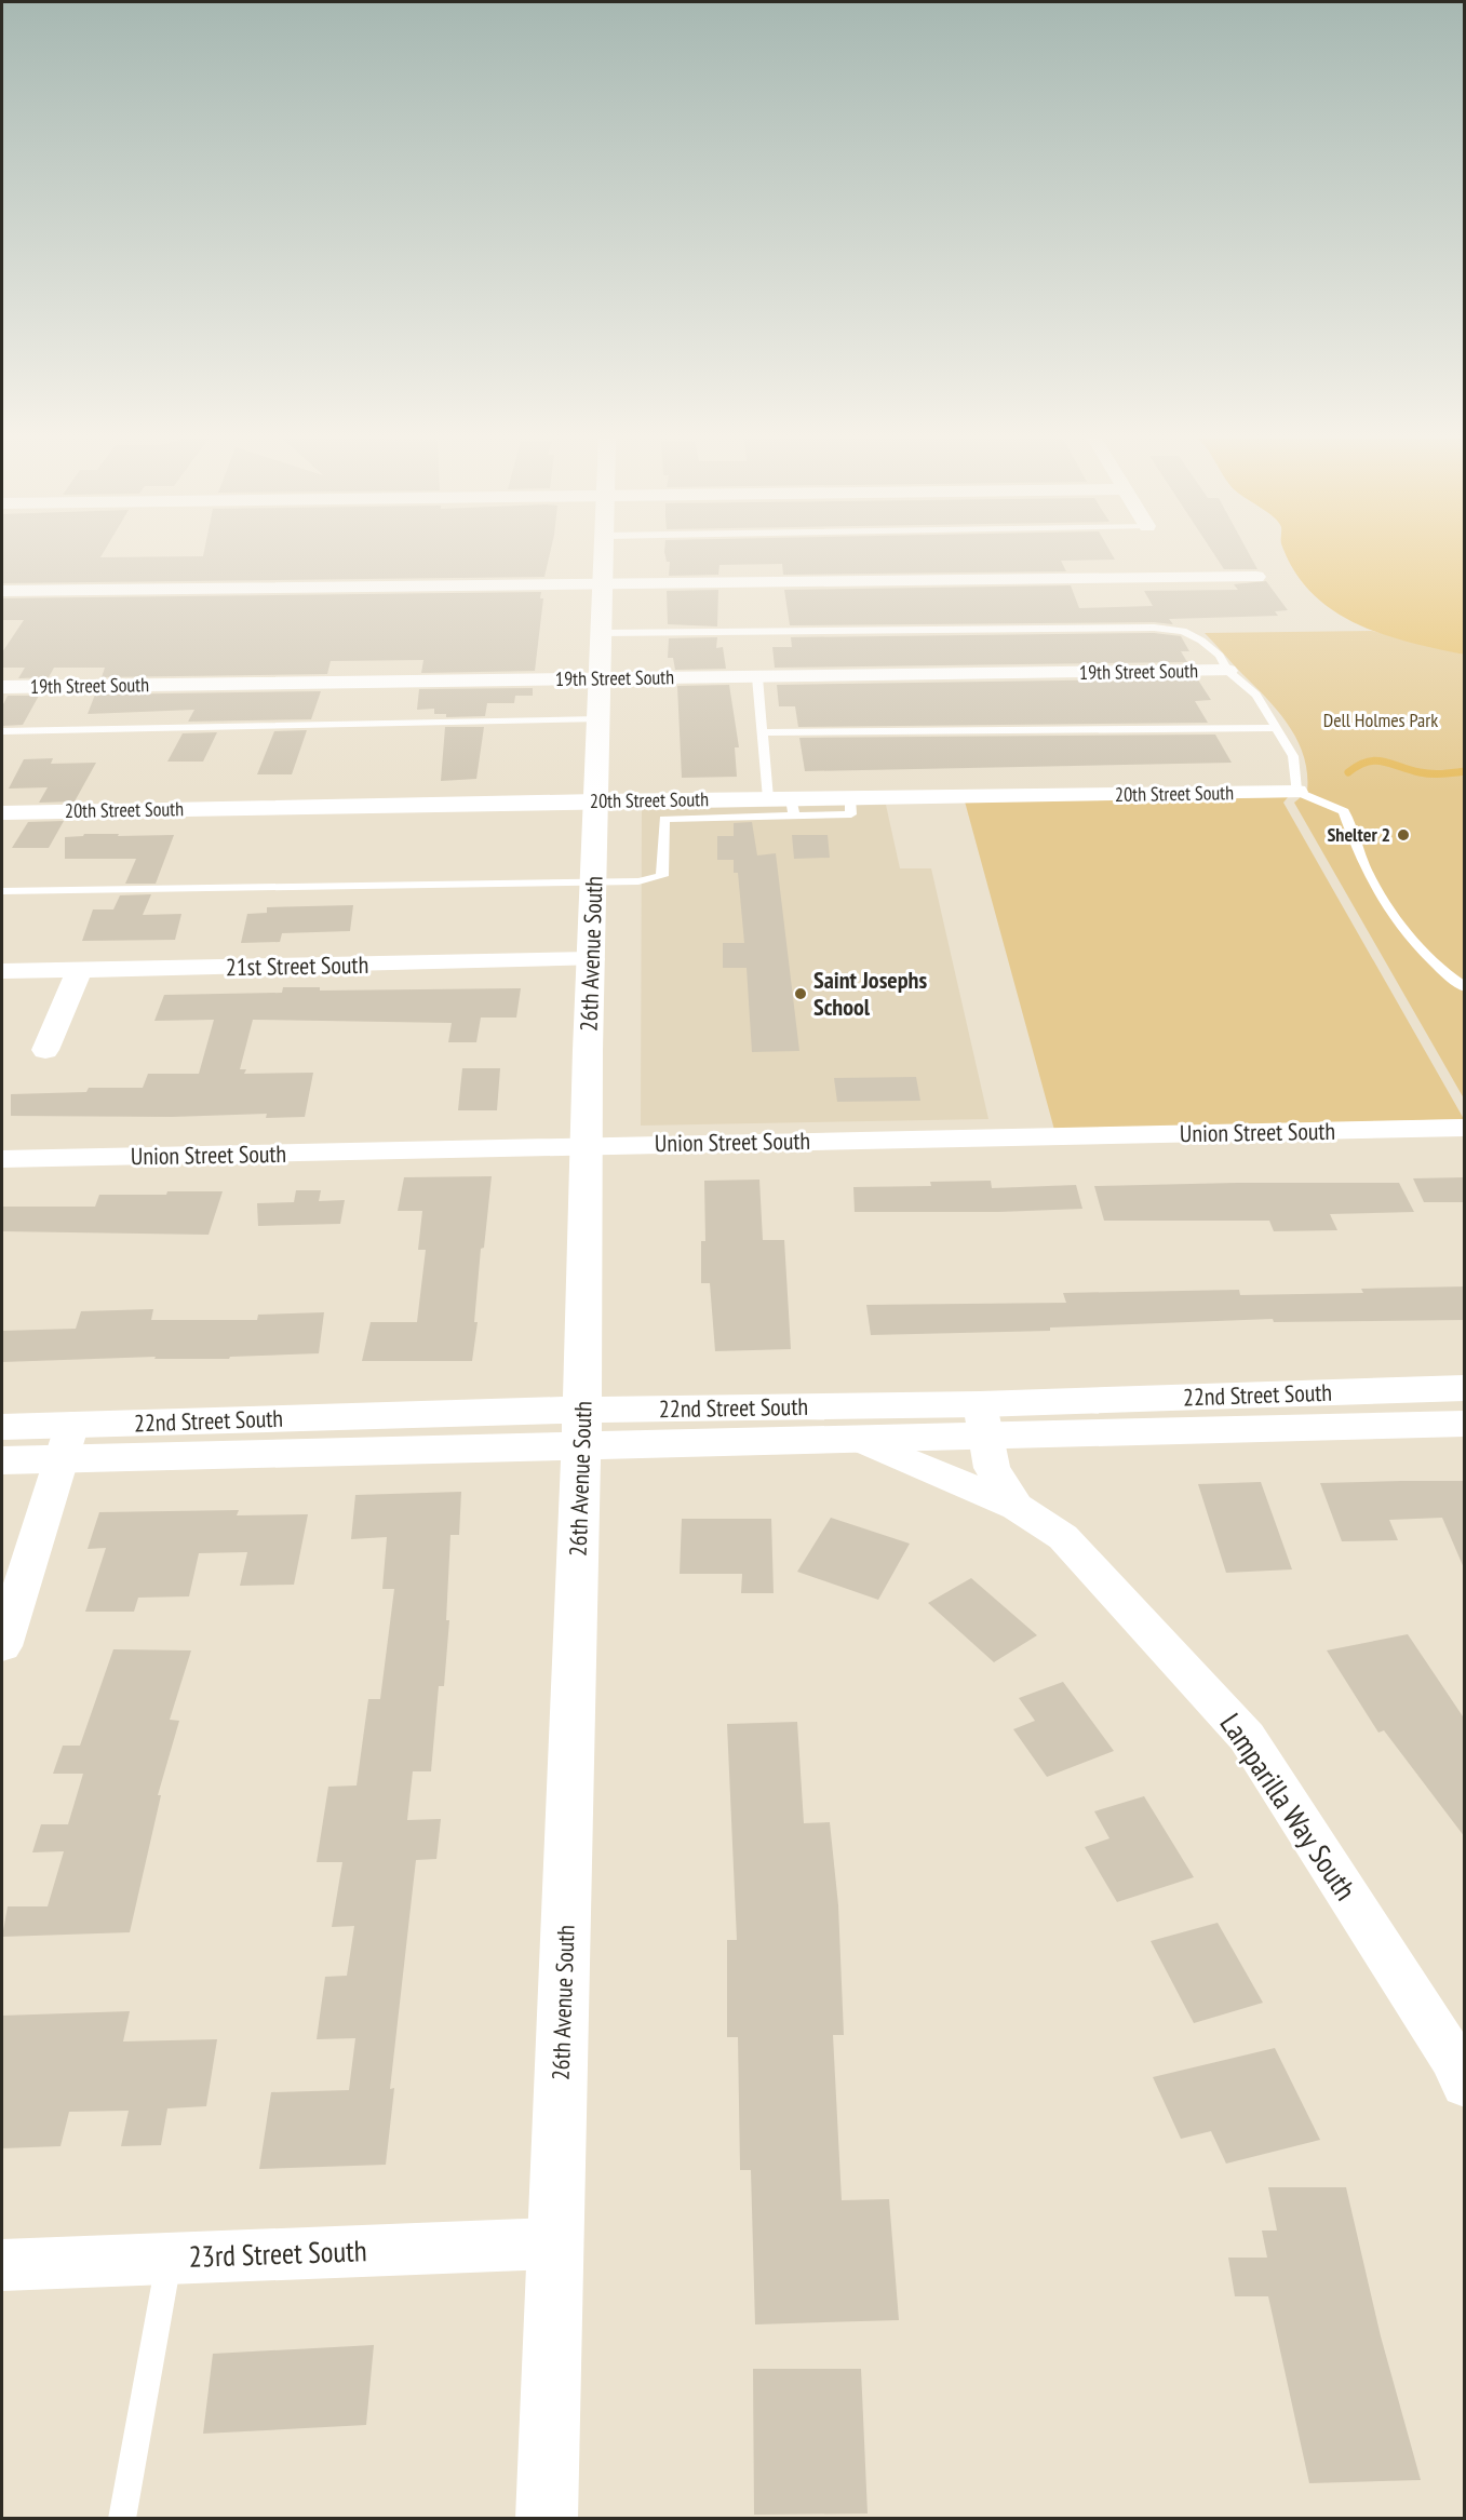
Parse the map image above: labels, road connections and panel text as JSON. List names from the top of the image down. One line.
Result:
{"streets":{"street":["19th Street South","20th Street South","26th Avenue South","21st Street South","Union Street South","22nd Street South","Lamparilla Way South","23rd Street South"]},"crossings":[["19th Street South","26th Avenue South"],["20th Street South","26th Avenue South"],["26th Avenue South","21st Street South"],["26th Avenue South","Union Street South"],["26th Avenue South","22nd Street South"],["26th Avenue South","23rd Street South"],["22nd Street South","Lamparilla Way South"]],"parks":["Dell Holmes Park"],"places":["Shelter 2","Saint Josephs School"]}
